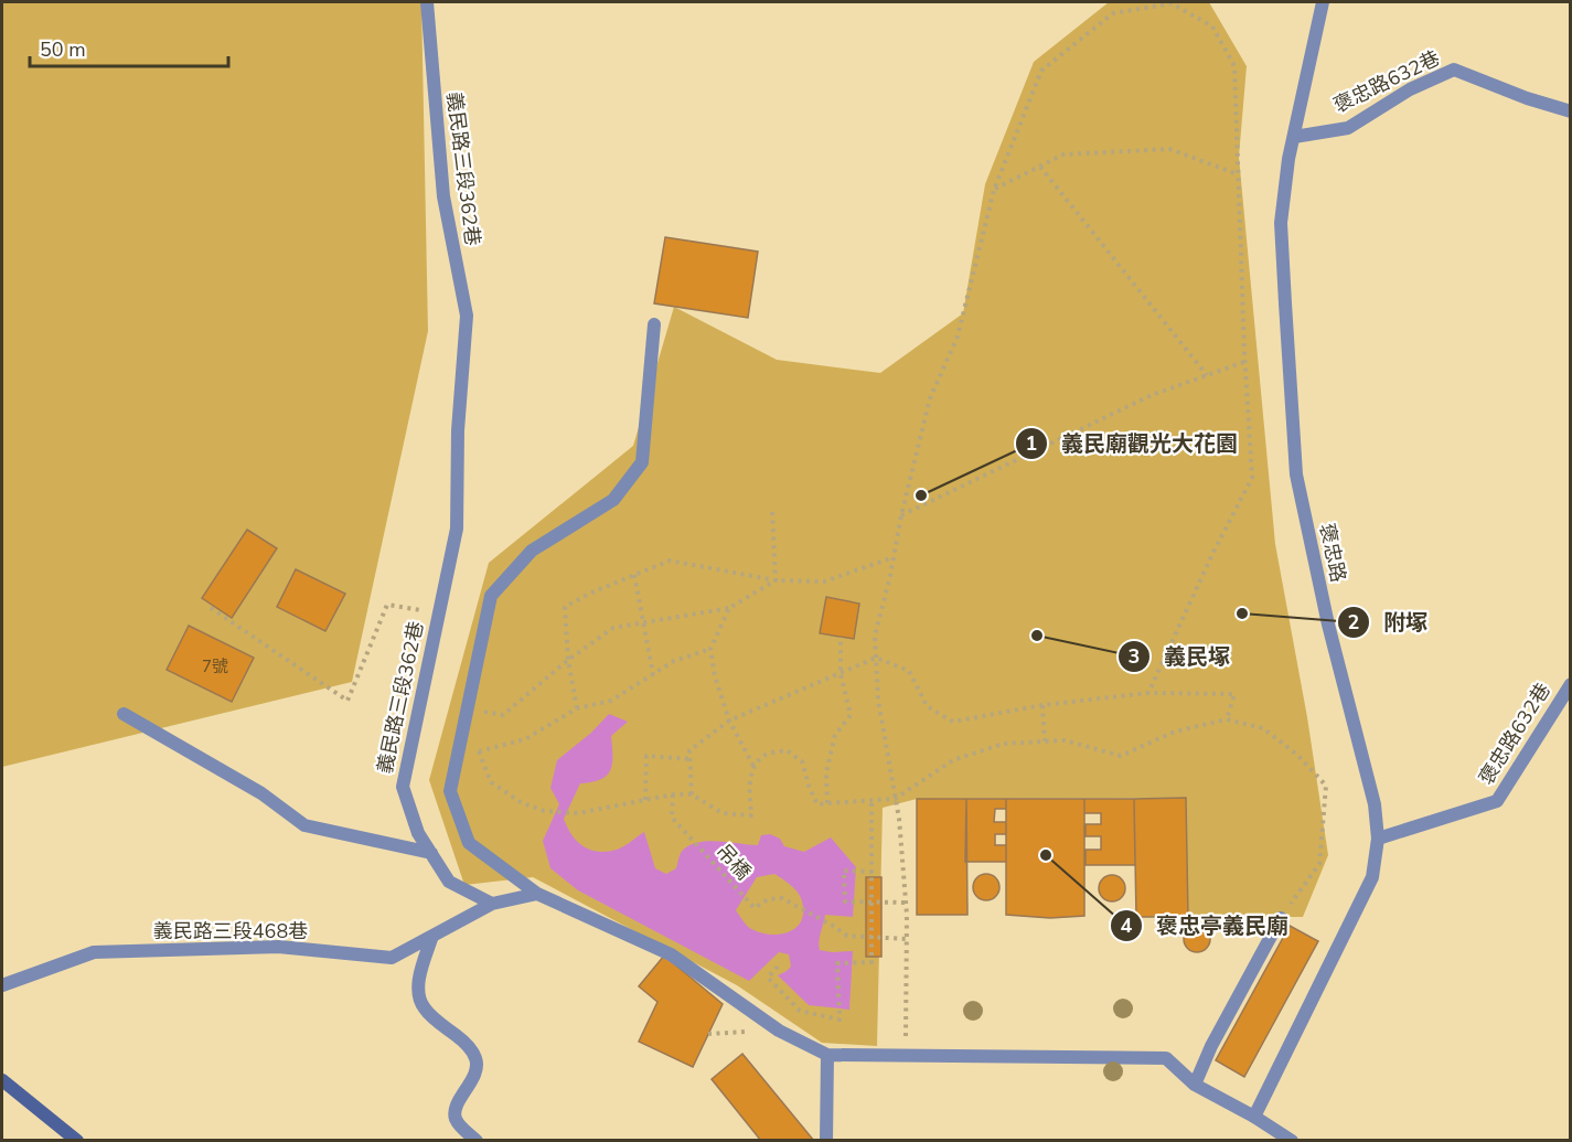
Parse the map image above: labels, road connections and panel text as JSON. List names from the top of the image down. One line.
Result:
{"streets":{"street":["褒忠路632巷","義民路三段362巷","褒忠路","義民路三段468巷"],"path":["吊橋"]},"crossings":[["褒忠路632巷","褒忠路"],["義民路三段362巷","義民路三段468巷"]],"places":["義民廟觀光大花園","附塚","義民塚","褒忠亭義民廟"],"house_numbers":["7號"],"scale_bar":"50 m"}
